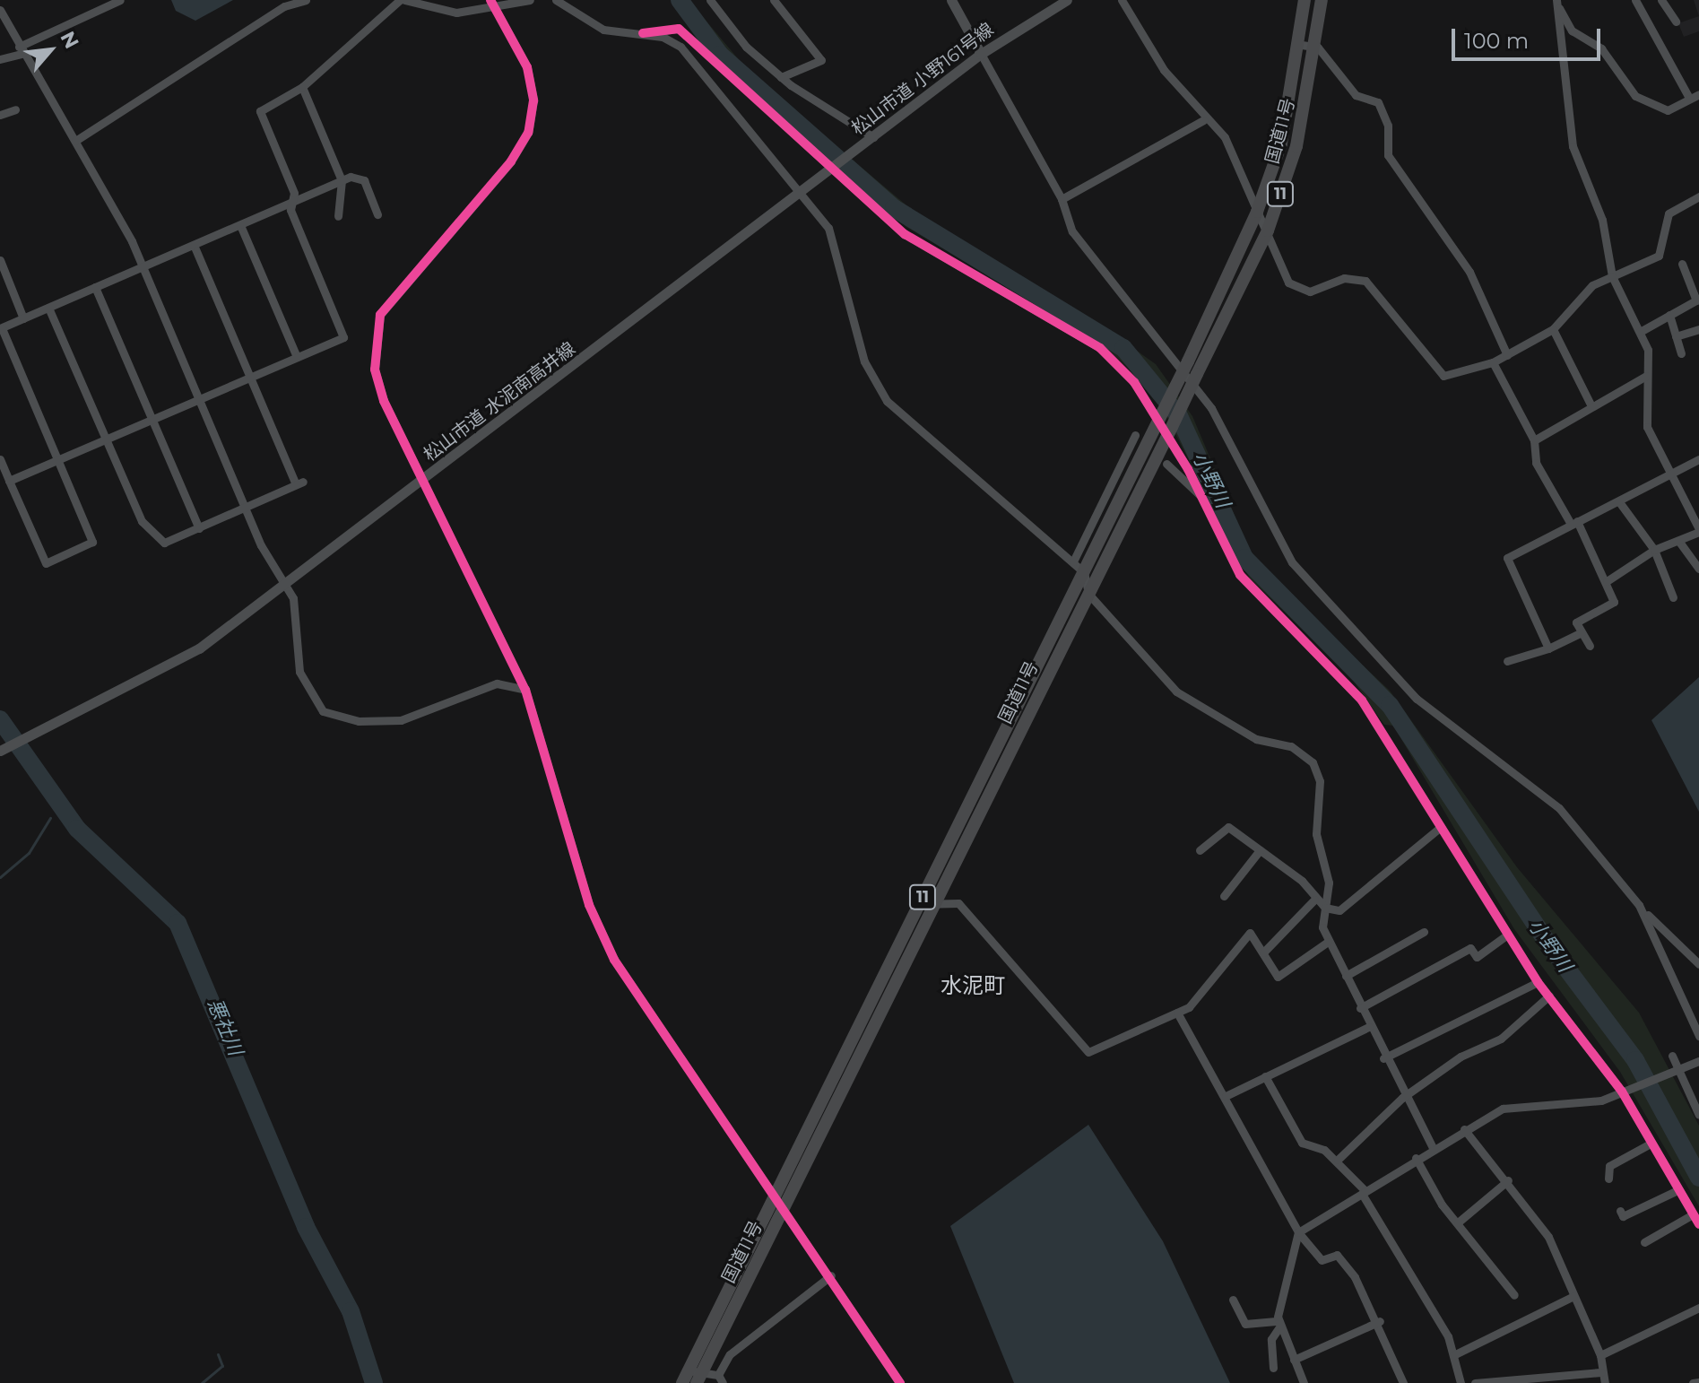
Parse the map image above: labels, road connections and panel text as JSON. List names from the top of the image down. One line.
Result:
{"streets":{"highway":["国道11号","11"],"street":["松山市道 小野161号線","松山市道 水泥南高井線"]},"crossings":[["松山市道 小野161号線","松山市道 水泥南高井線"]],"districts":["水泥町"],"water":["小野川","悪社川"],"scale_bar":"100 m","north":"top right"}
